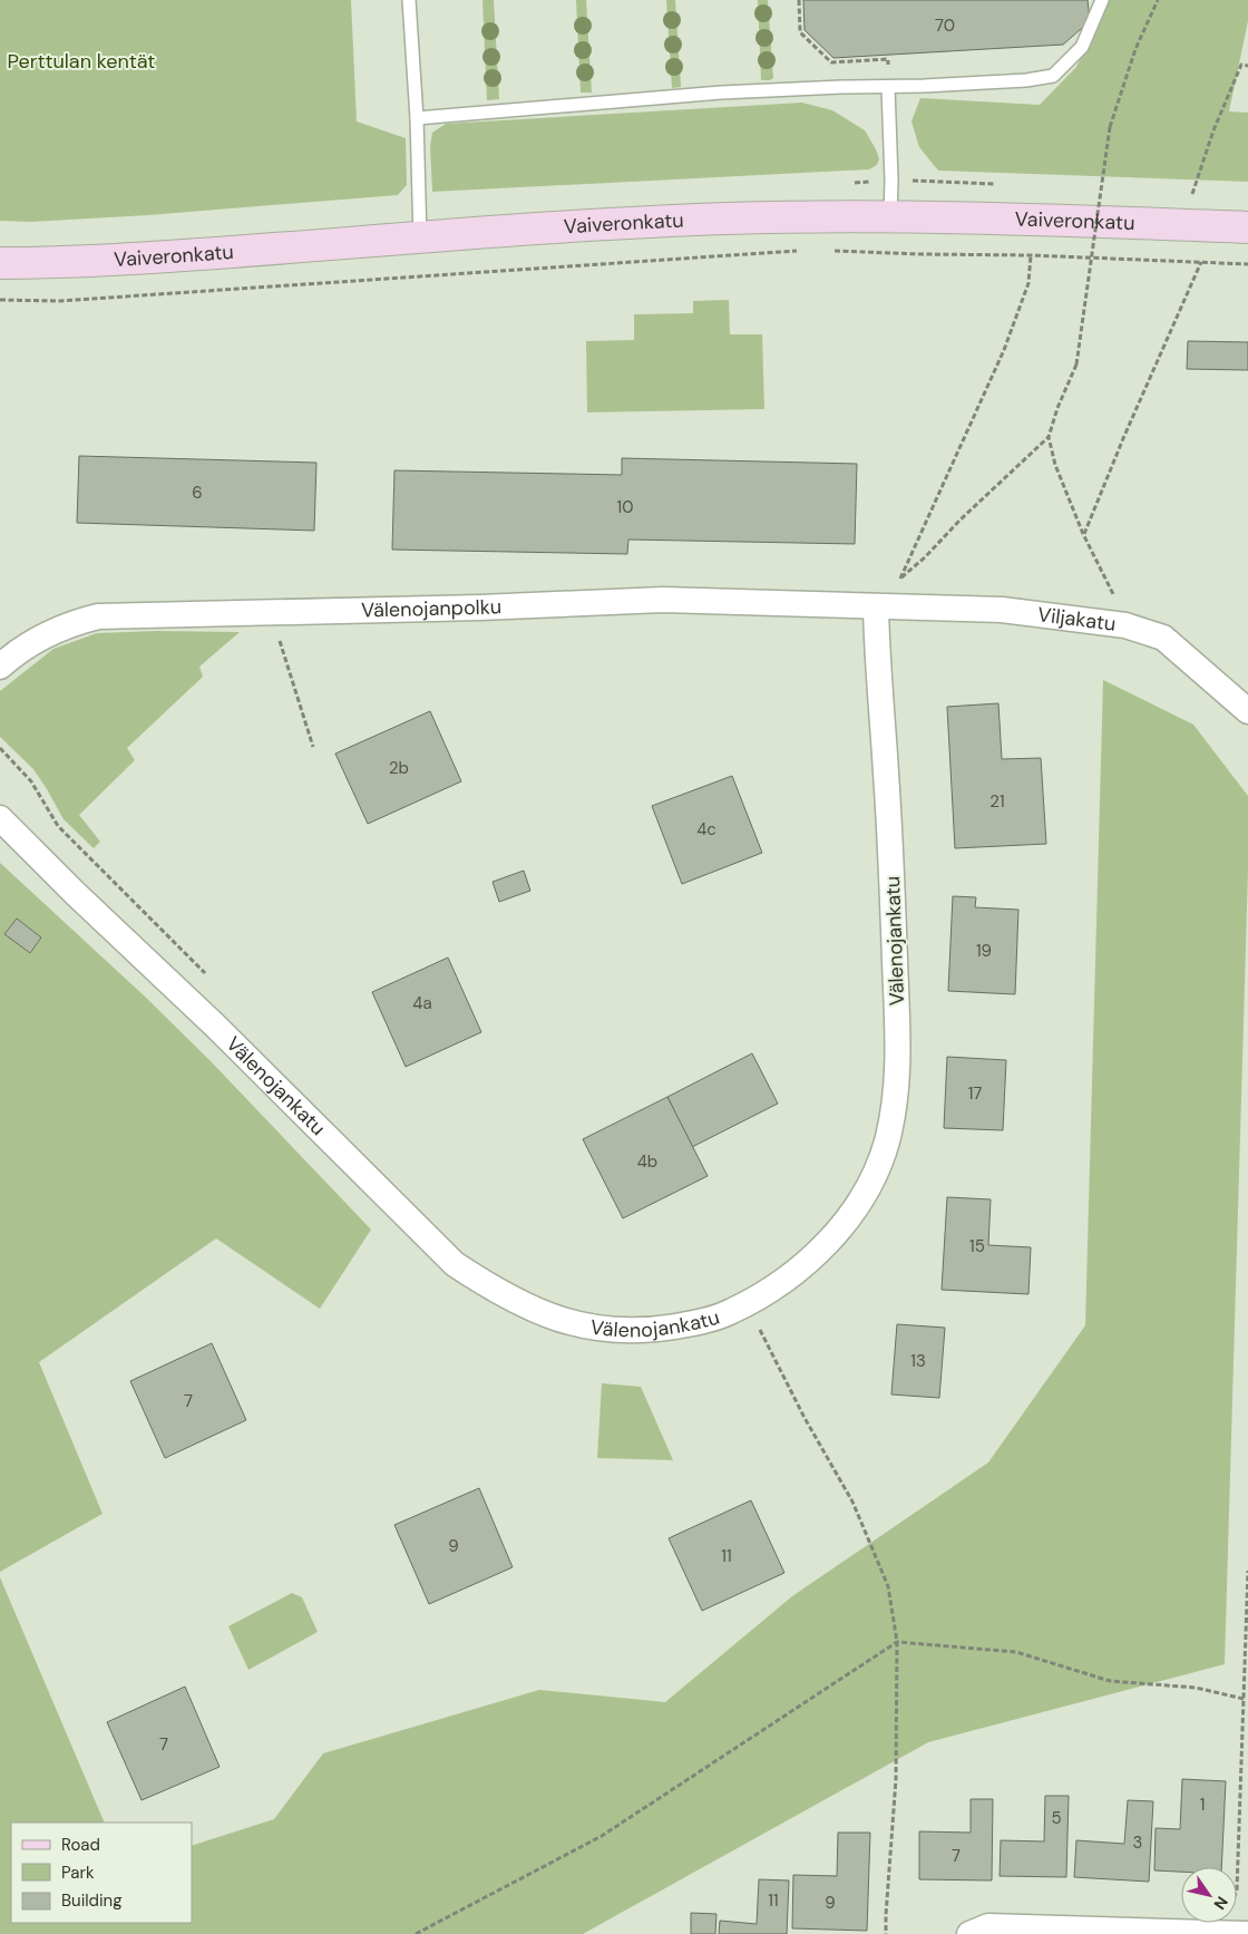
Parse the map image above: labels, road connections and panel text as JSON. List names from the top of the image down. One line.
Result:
{"streets":{"main road":["Vaiveronkatu"],"street":["Välenojanpolku","Viljakatu","Välenojankatu"]},"crossings":[["Välenojanpolku","Viljakatu"],["Välenojanpolku","Välenojankatu"],["Viljakatu","Välenojankatu"]],"parks":["Perttulan kentät"],"house_numbers":["70","6","10","2b","21","4c","19","4a","17","4b","15","13","7","9","11","7","1","5","3","7","11","9"],"legend":["Road","Park","Building"],"north":"bottom right"}
